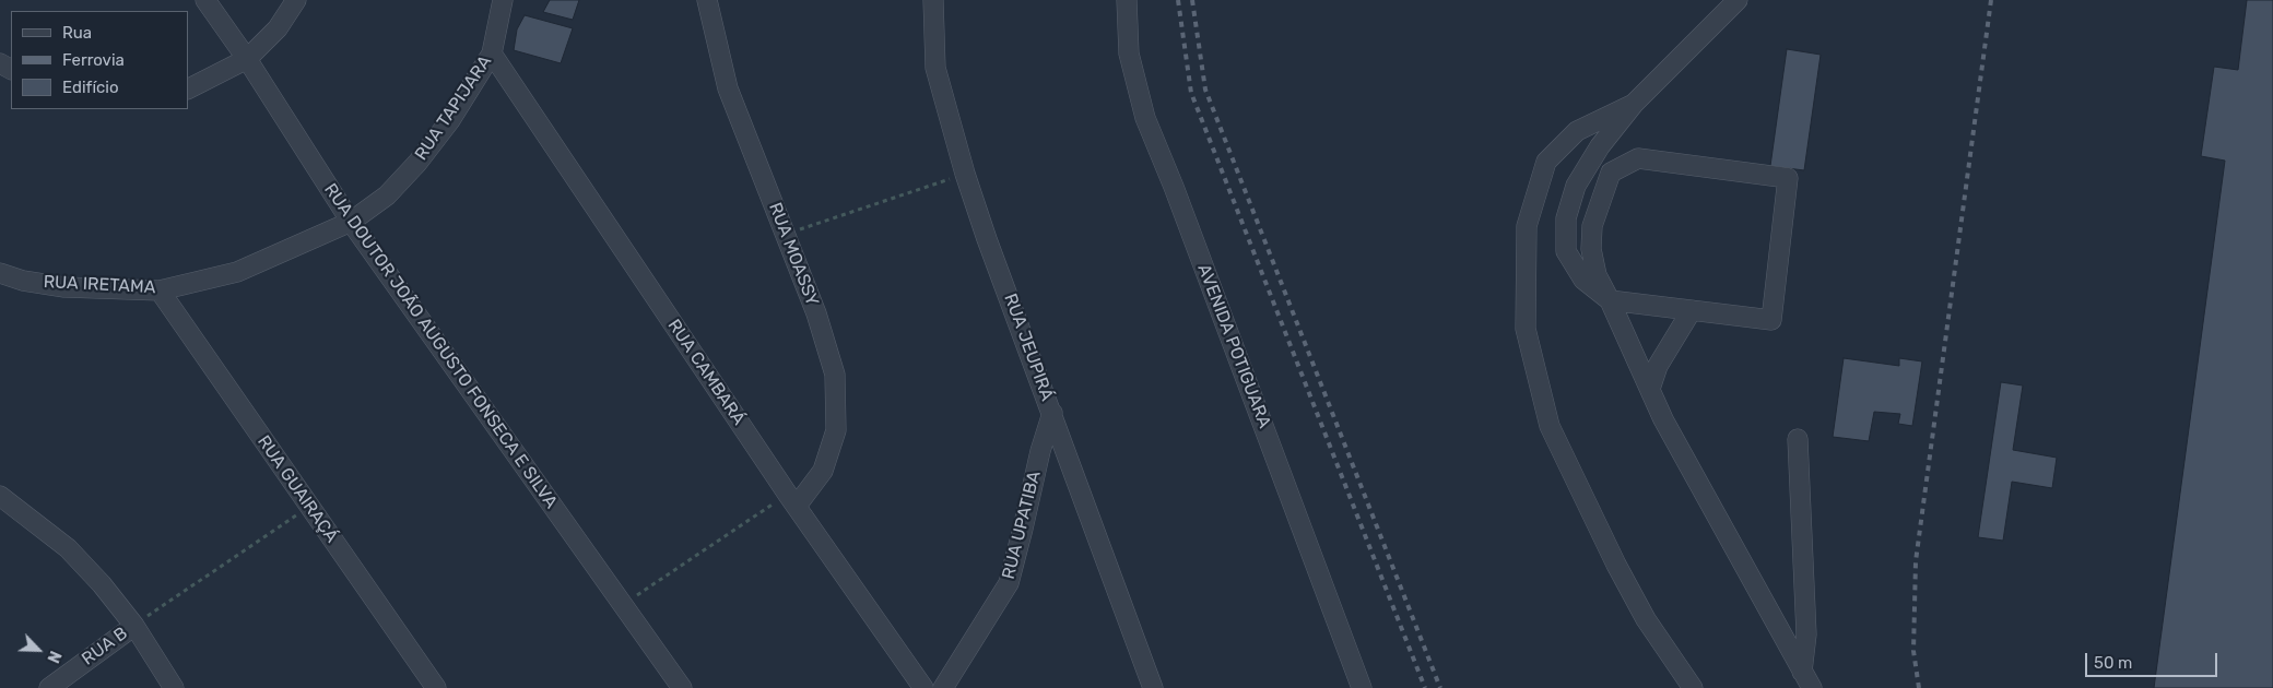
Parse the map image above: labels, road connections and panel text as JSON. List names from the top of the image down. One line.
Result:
{"streets":{"street":["RUA TAPIJARA","RUA MOASSY","RUA IRETAMA","RUA DOUTOR JOÃO AUGUSTO FONSECA E SILVA","AVENIDA POTIGUARA","RUA JEUPIRÁ","RUA CAMBARÁ","RUA GUAIRAÇÁ","RUA UPATIBA","RUA B"]},"crossings":[["RUA TAPIJARA","RUA IRETAMA"],["RUA TAPIJARA","RUA DOUTOR JOÃO AUGUSTO FONSECA E SILVA"],["RUA TAPIJARA","RUA CAMBARÁ"],["RUA MOASSY","RUA CAMBARÁ"],["RUA IRETAMA","RUA DOUTOR JOÃO AUGUSTO FONSECA E SILVA"],["RUA IRETAMA","RUA GUAIRAÇÁ"],["RUA JEUPIRÁ","RUA UPATIBA"]],"legend":["Rua","Ferrovia","Edifício"],"scale_bar":"50 m","north":"bottom right"}
